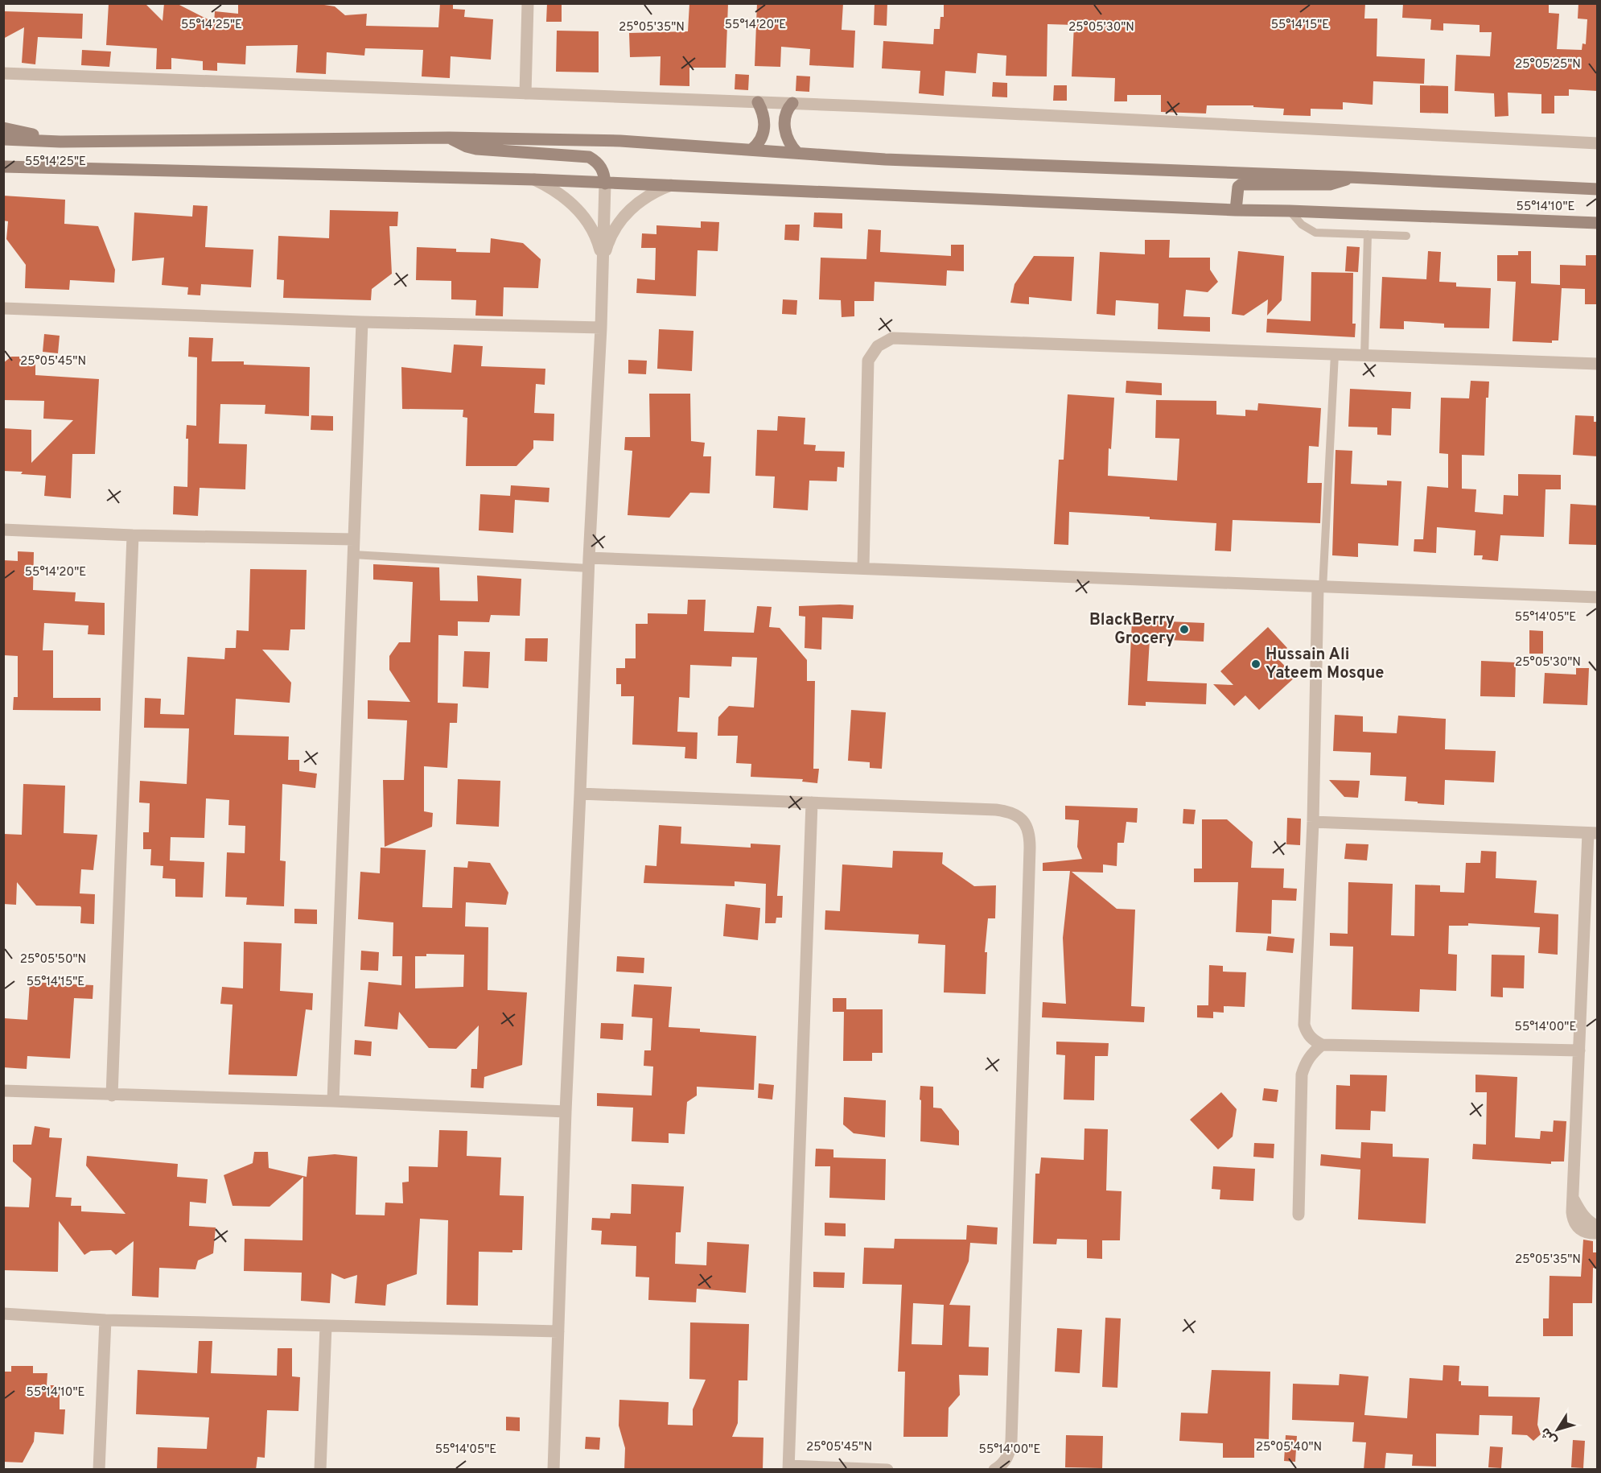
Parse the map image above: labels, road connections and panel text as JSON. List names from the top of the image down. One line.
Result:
{"places":["BlackBerry Grocery","Hussain Ali Yateem Mosque"],"north":"bottom left","coordinates":["55°14'25\"E","55°14'20\"E","55°14'15\"E","25°05'35\"N","25°05'30\"N","25°05'25\"N","55°14'10\"E","25°05'45\"N","55°14'05\"E","25°05'50\"N","55°14'00\"E","25°05'40\"N"]}
